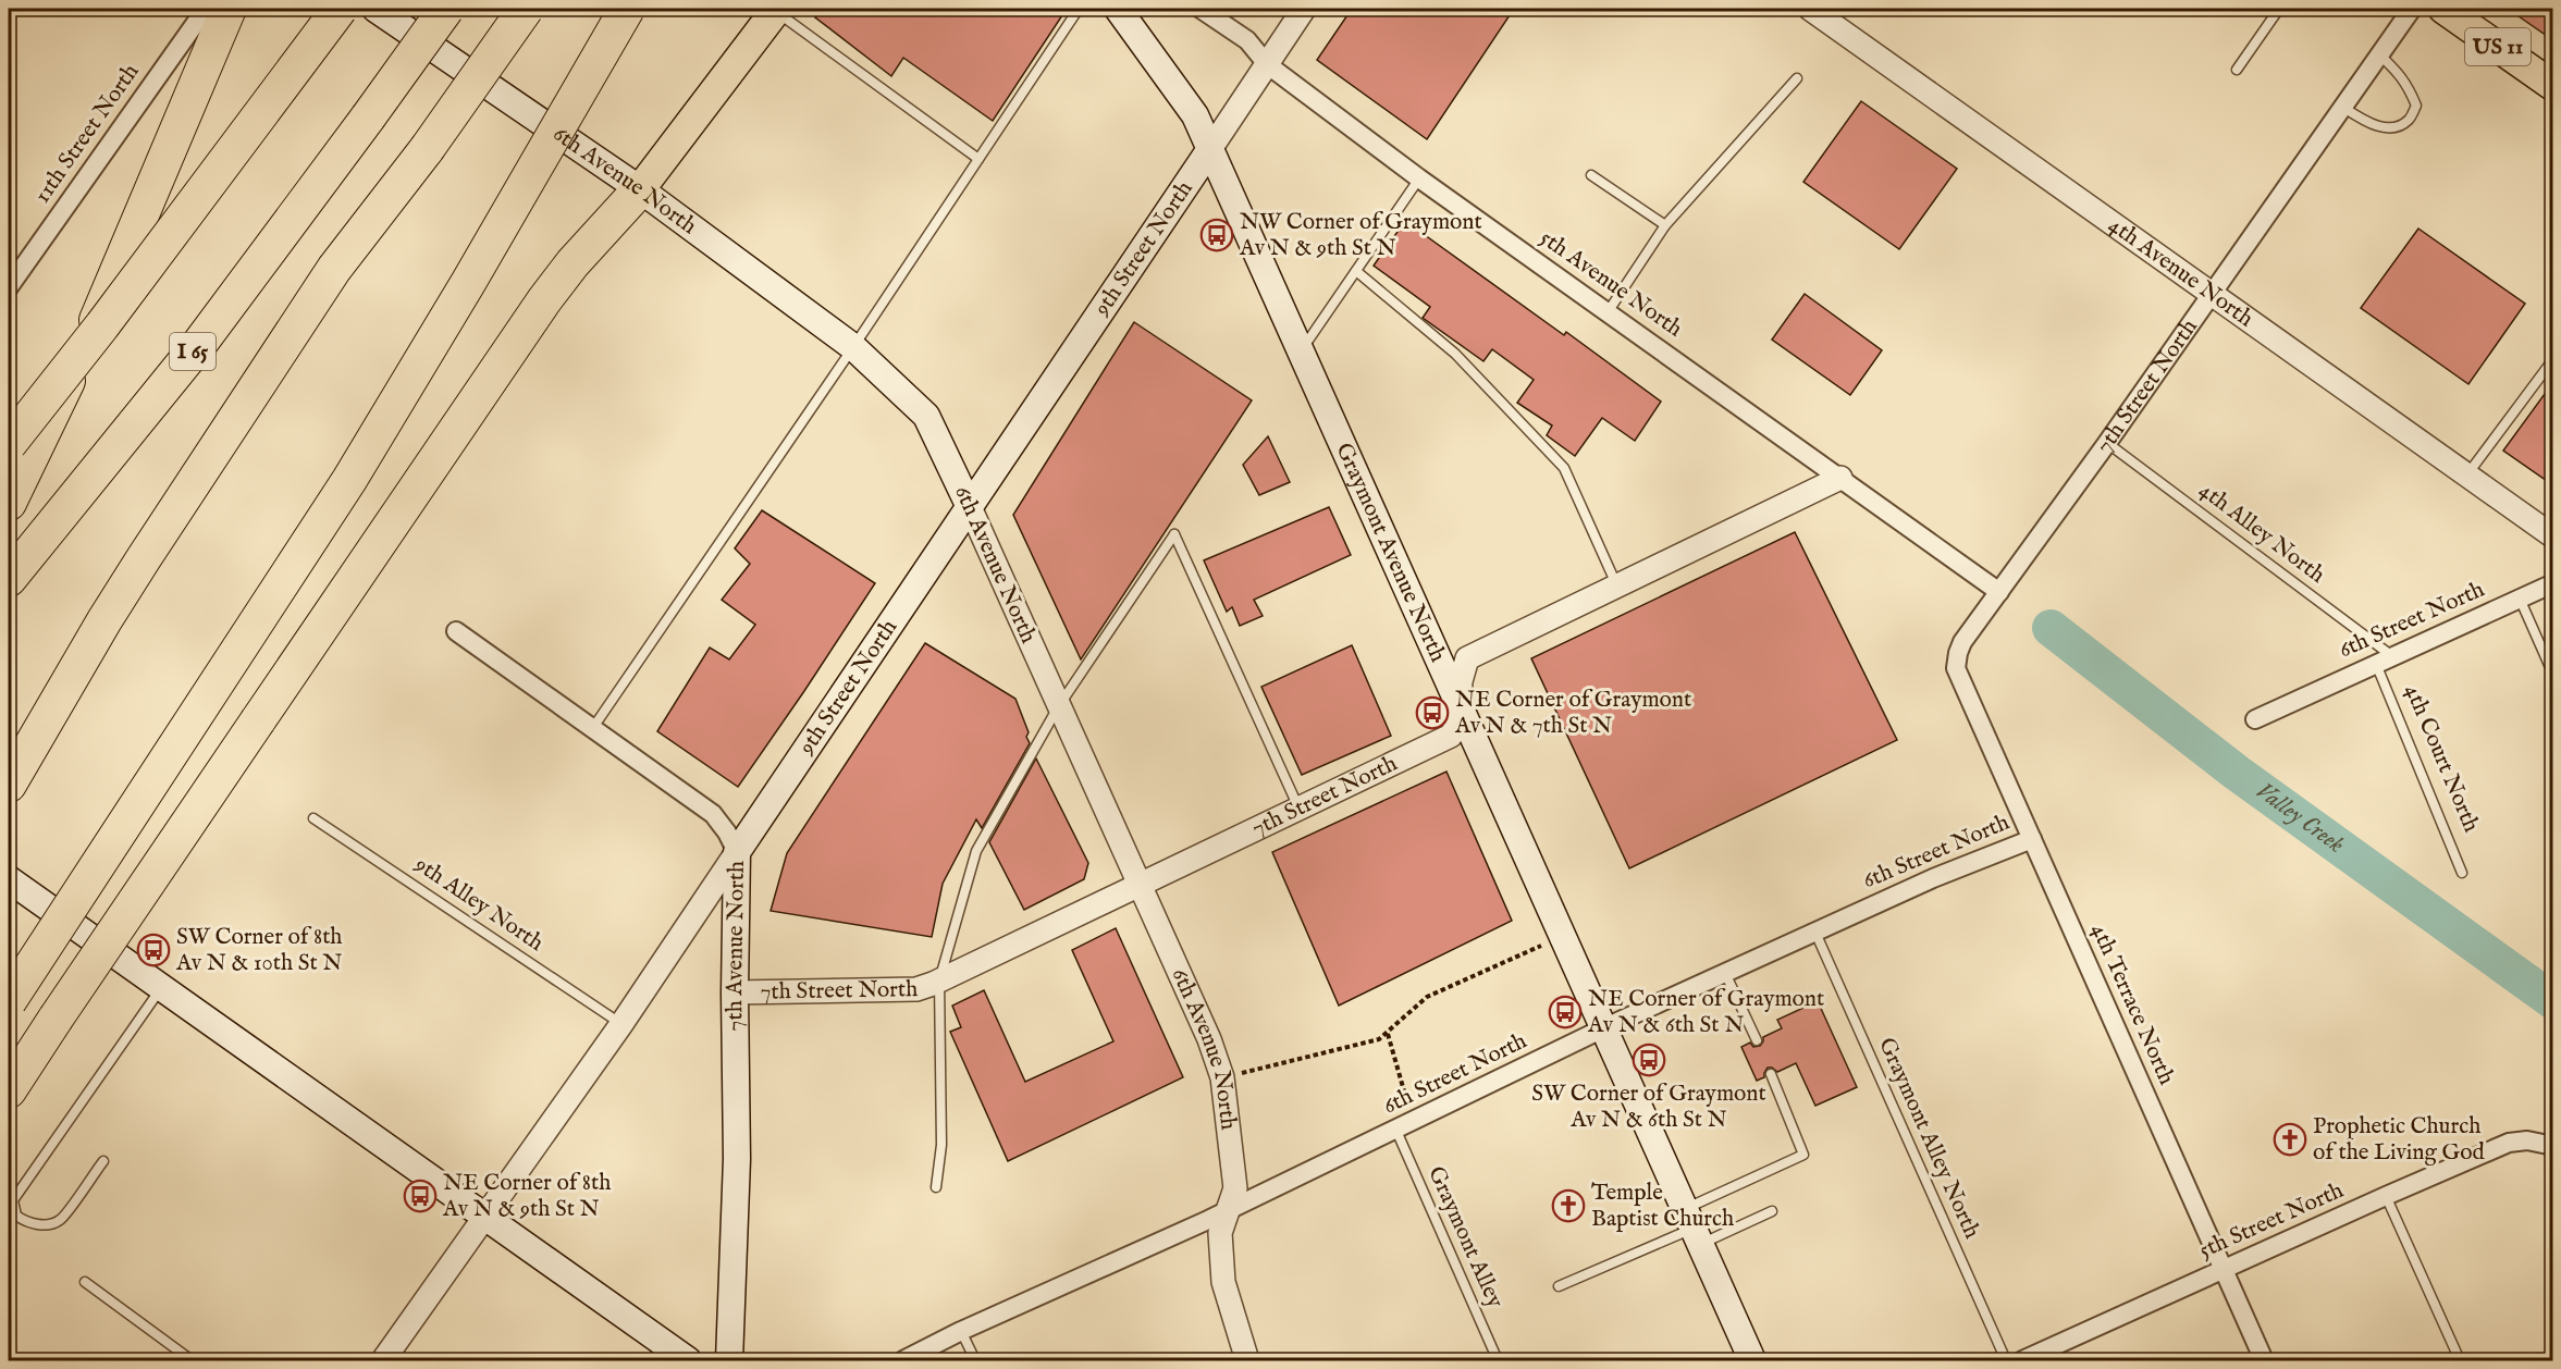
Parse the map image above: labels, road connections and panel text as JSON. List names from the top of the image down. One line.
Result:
{"streets":{"highway":["I 65"],"main road":["US 11","6th Avenue North","9th Street North","Graymont Avenue North","7th Avenue North"],"street":["11th Street North","4th Avenue North","5th Avenue North","7th Street North","6th Street North","4th Terrace North","5th Street North"],"lane":["4th Alley North","4th Court North","9th Alley North","Graymont Alley North","Graymont Alley"]},"crossings":[["6th Avenue North","9th Street North"],["6th Avenue North","7th Street North"],["6th Avenue North","6th Street North"],["9th Street North","5th Avenue North"],["9th Street North","Graymont Avenue North"],["9th Street North","9th Alley North"],["9th Street North","7th Avenue North"],["4th Avenue North","7th Street North"],["5th Avenue North","7th Street North"],["7th Street North","4th Alley North"],["7th Street North","Graymont Avenue North"],["7th Street North","7th Avenue North"],["7th Street North","4th Terrace North"],["4th Alley North","6th Street North"],["4th Alley North","4th Court North"],["Graymont Avenue North","6th Street North"],["6th Street North","4th Court North"],["6th Street North","4th Terrace North"],["6th Street North","Graymont Alley North"],["6th Street North","Graymont Alley"],["4th Terrace North","5th Street North"]],"water":["Valley Creek"],"places":{"bus stop":["NW Corner of Graymont Av N & 9th St N","NE Corner of Graymont Av N & 7th St N","SW Corner of 8th Av N & 10th St N","NE Corner of Graymont Av N & 6th St N","SW Corner of Graymont Av N & 6th St N","NE Corner of 8th Av N & 9th St N"],"church":["Prophetic Church of the Living God","Temple Baptist Church"]}}
